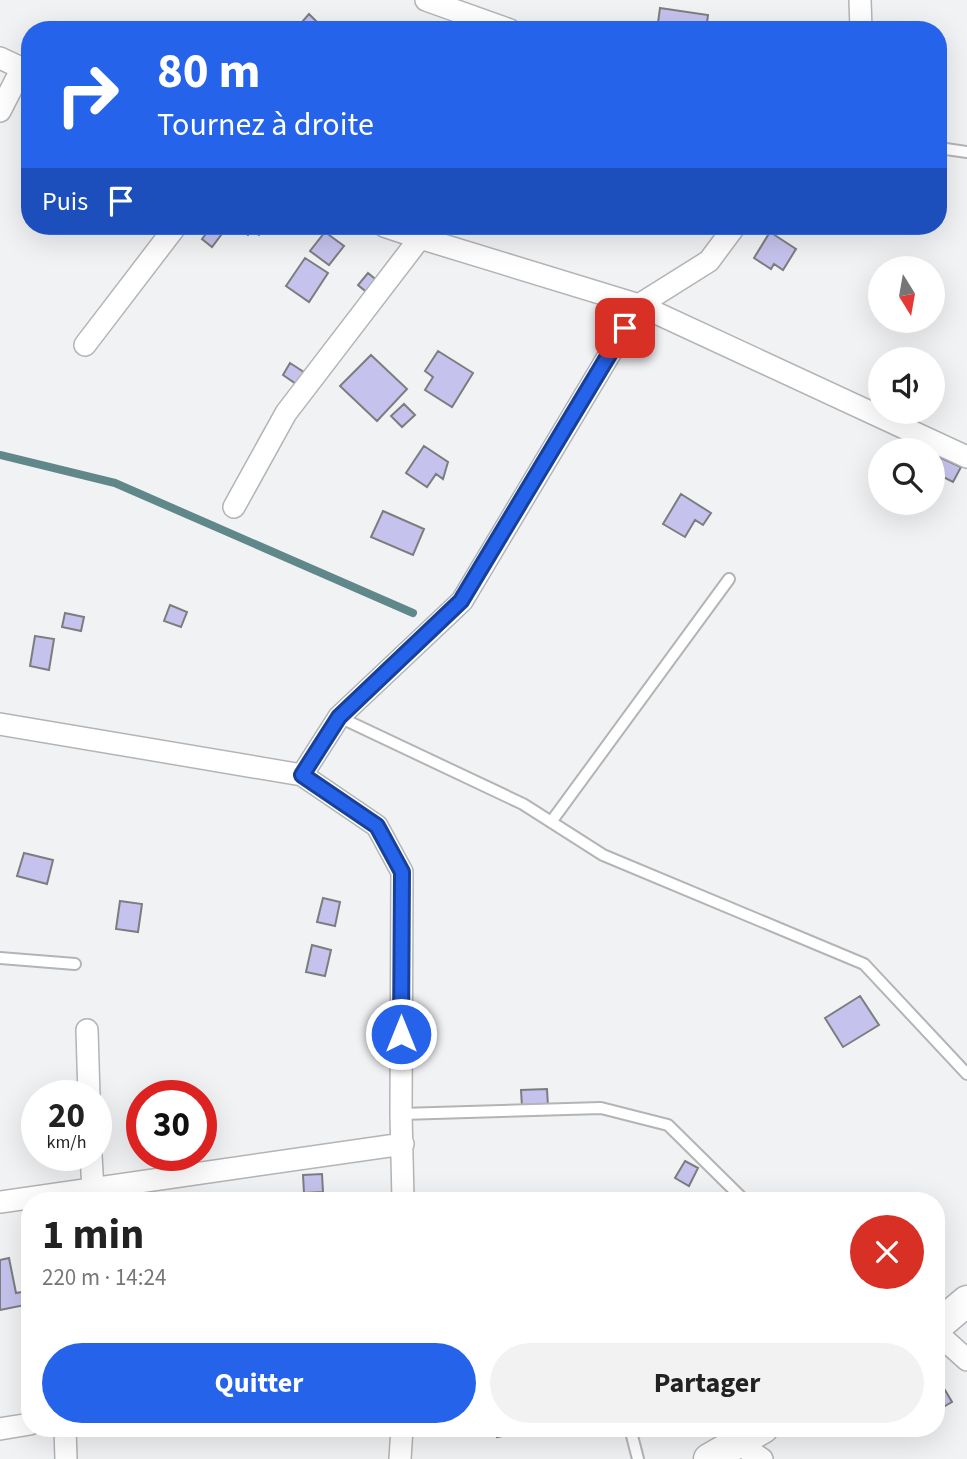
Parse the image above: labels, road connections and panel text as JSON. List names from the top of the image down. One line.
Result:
{"north":"bottom","page":{"turn":["80 m","Tournez à droite"],"then":"Puis","speed":"20 km/h","limit":"30","heading":["1 min","220 m · 14:24"],"buttons":["Quitter","Partager"]}}
